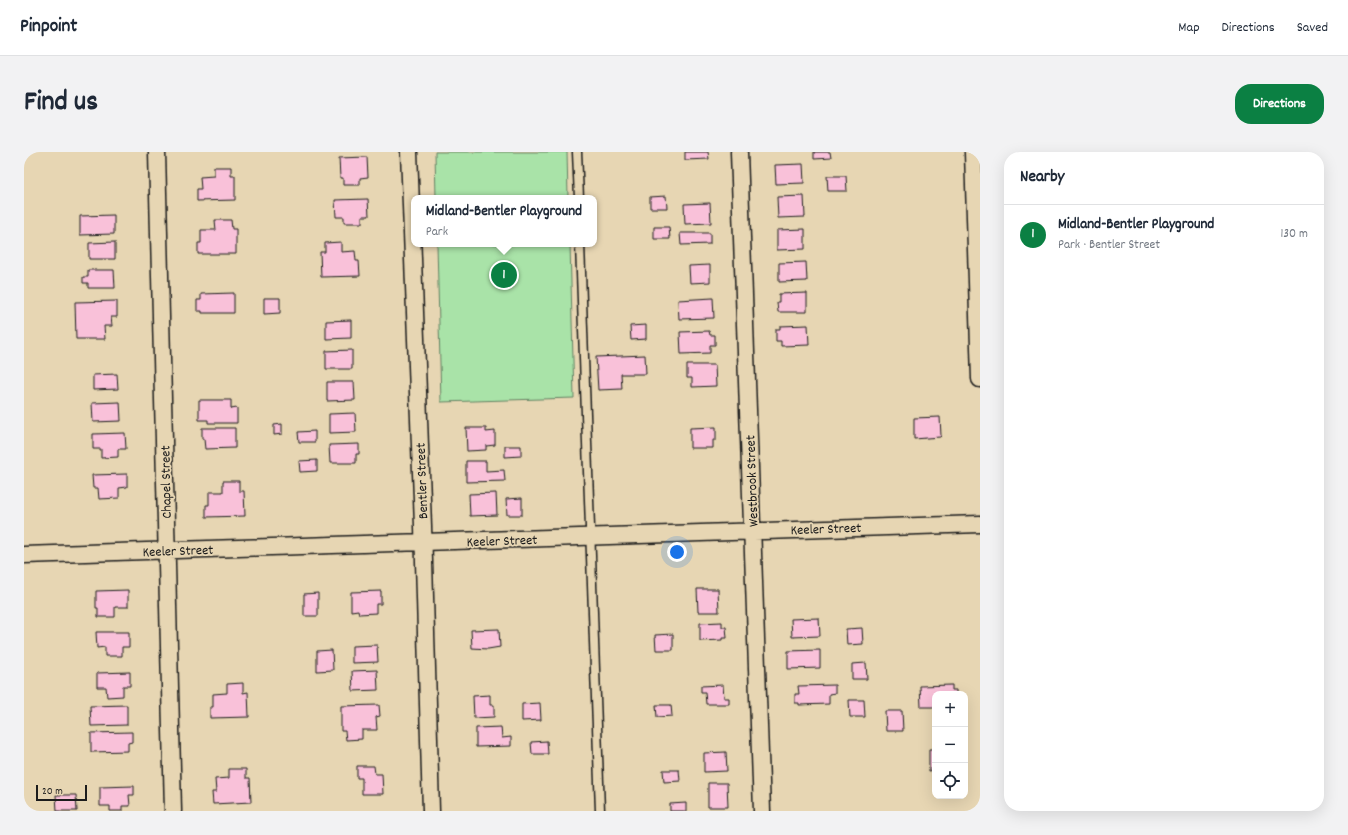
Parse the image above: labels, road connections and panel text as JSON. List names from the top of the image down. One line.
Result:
{"streets":{"street":["Bentler Street","Westbrook Street","Chapel Street","Keeler Street"]},"crossings":[["Bentler Street","Keeler Street"],["Westbrook Street","Keeler Street"],["Chapel Street","Keeler Street"]],"scale_bar":"20 m","page":{"header":"Pinpoint","nav":["Map","Directions","Saved"],"title":"Find us","buttons":"Directions","heading":"Nearby","popup":["Midland-Bentler Playground","Park"],"list":[{"mark":"1","name":"Midland-Bentler Playground","note":"Park · Bentler Street","value":"130 m"}],"pins":"1","map_buttons":["+","−"],"scale":"20 m"}}
